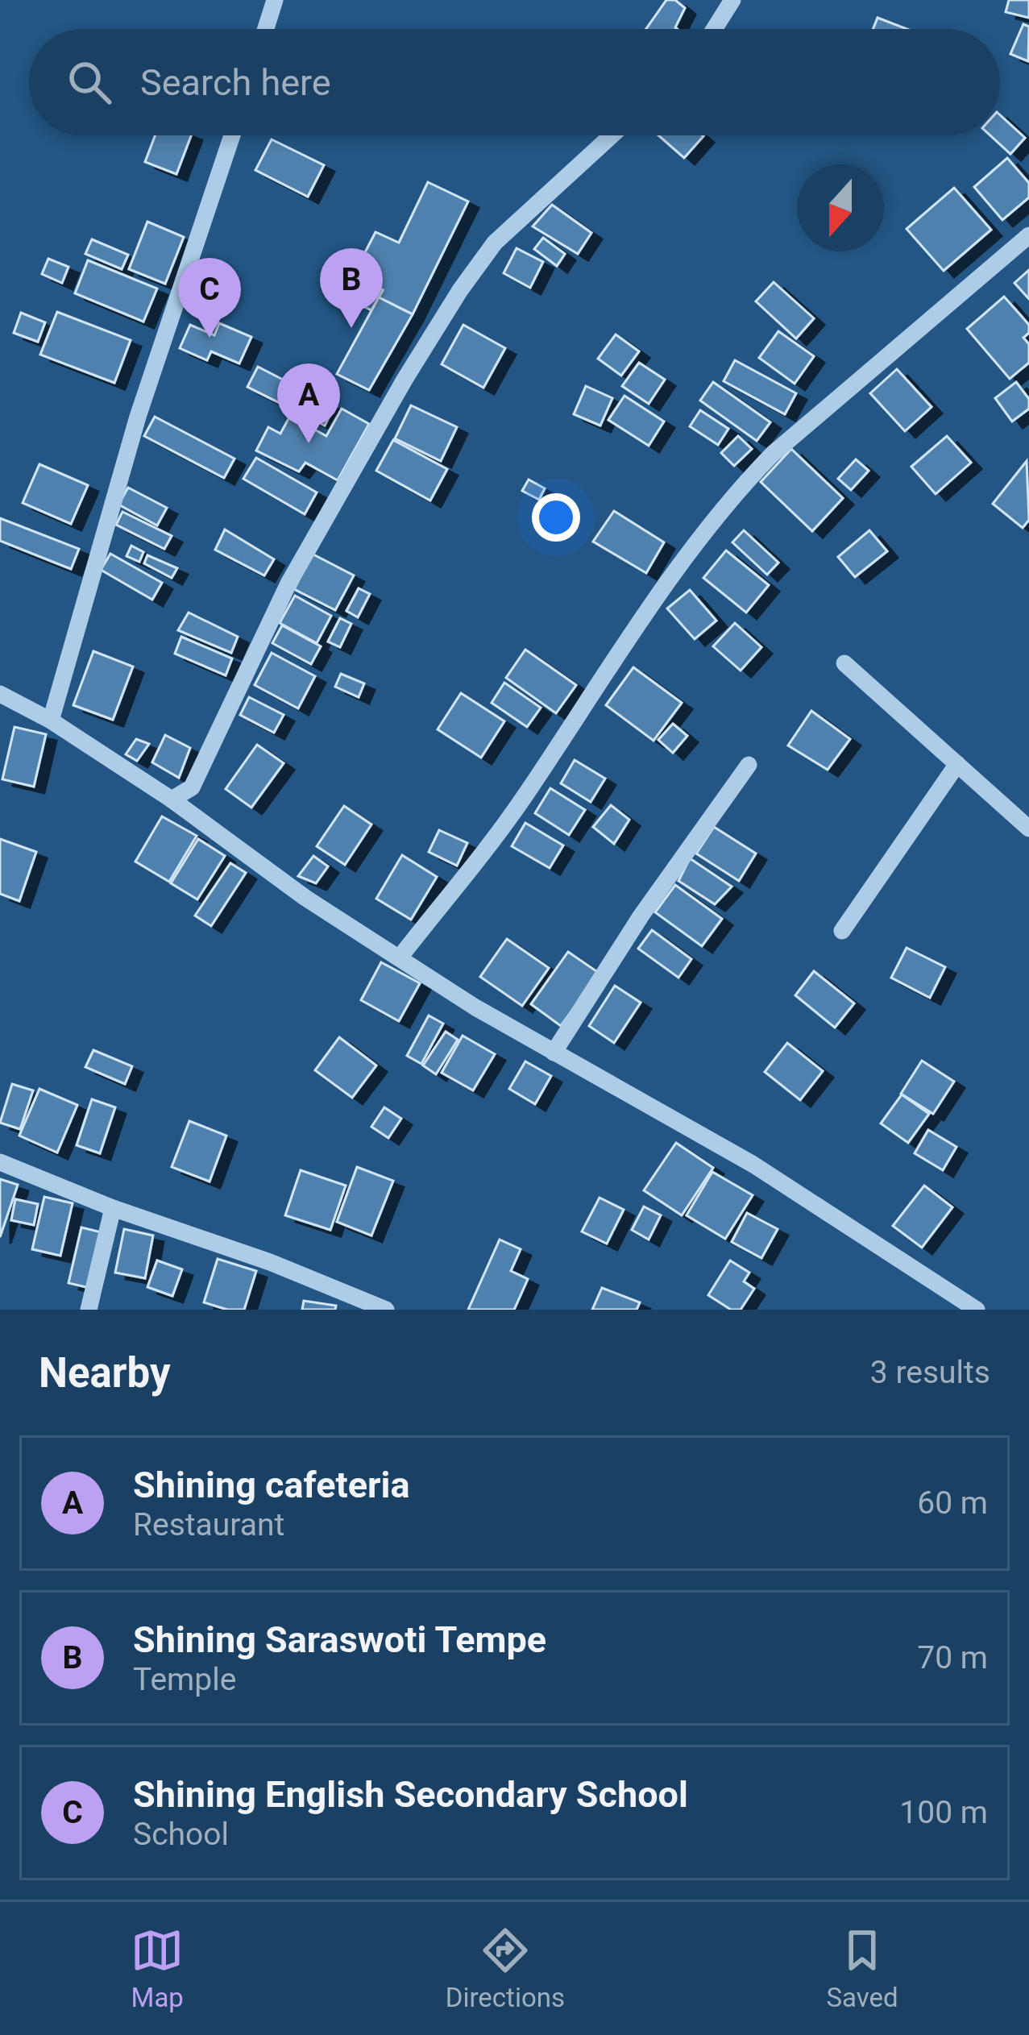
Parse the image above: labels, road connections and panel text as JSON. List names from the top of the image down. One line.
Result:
{"north":"bottom","page":{"search":"Search here","pins":["B","C","A"],"heading":["Nearby","3 results"],"list":[{"mark":"A","name":"Shining cafeteria","note":"Restaurant","value":"60 m"},{"mark":"B","name":"Shining Saraswoti Tempe","note":"Temple","value":"70 m"},{"mark":"C","name":"Shining English Secondary School","note":"School","value":"100 m"}],"nav":["Map","Directions","Saved"]}}
